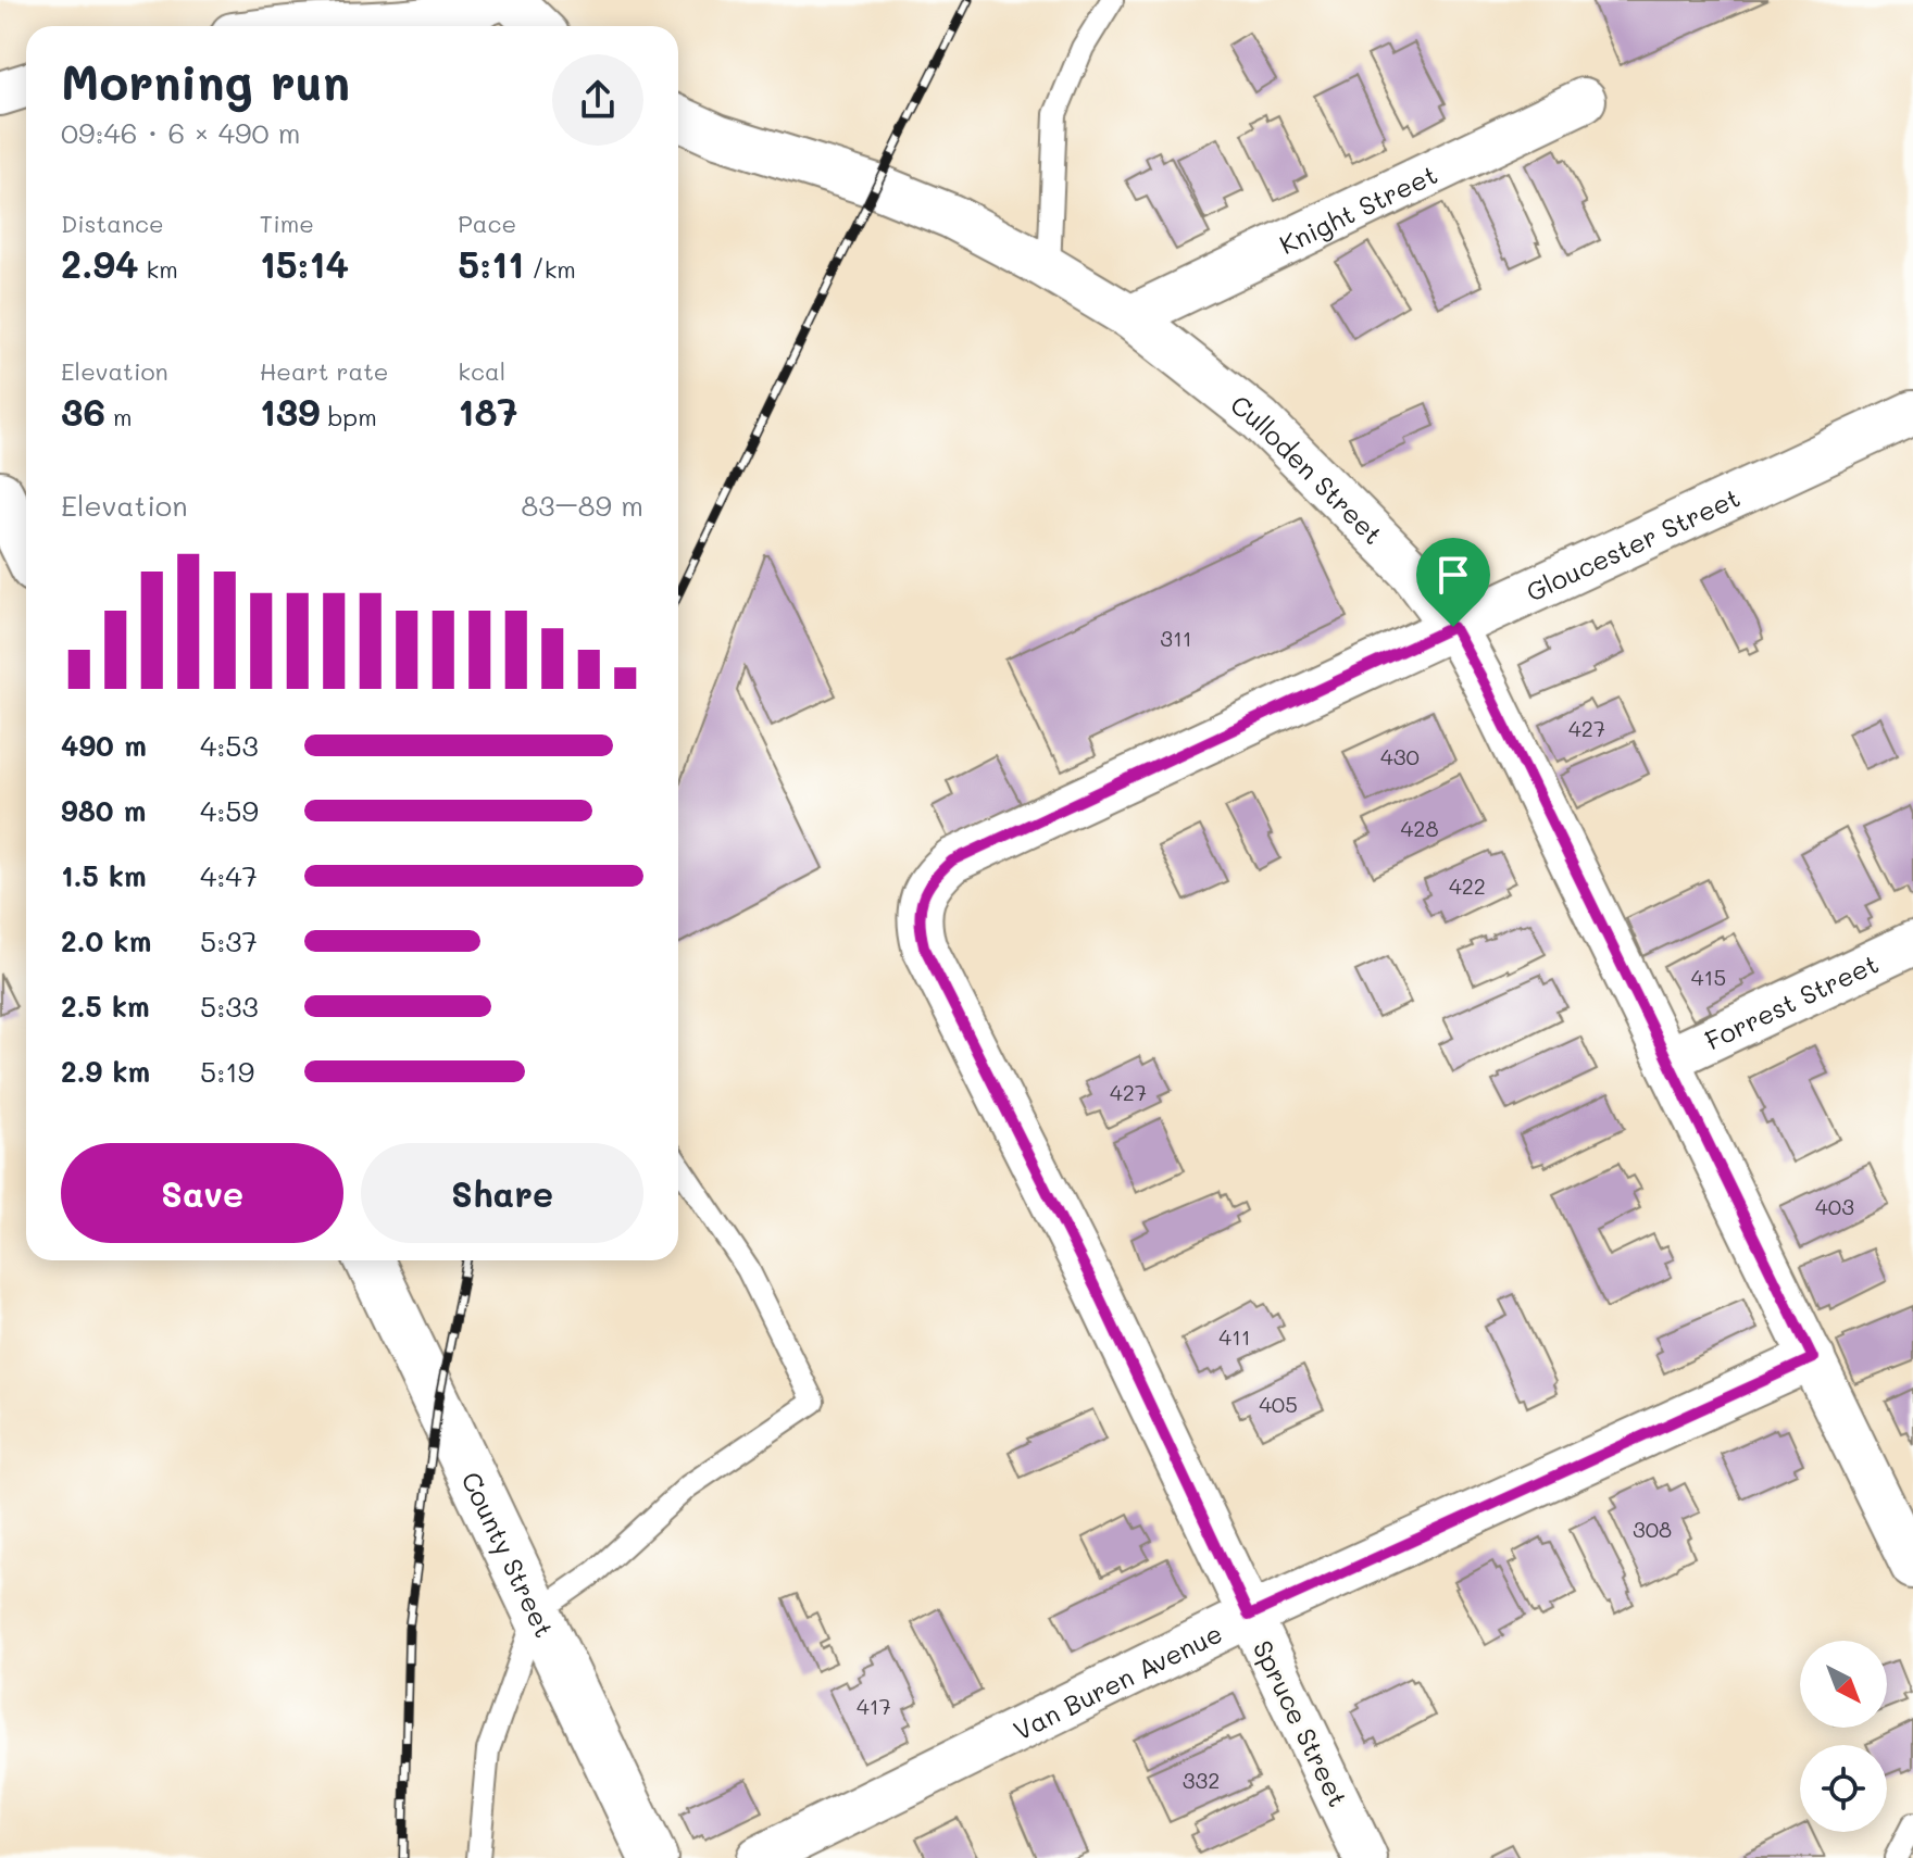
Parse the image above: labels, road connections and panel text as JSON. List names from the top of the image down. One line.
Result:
{"streets":{"street":["Knight Street","Culloden Street","Gloucester Street","Forrest Street","County Street","Van Buren Avenue","Spruce Street"]},"crossings":[["Knight Street","Culloden Street"],["Culloden Street","Gloucester Street"],["Culloden Street","Forrest Street"],["Culloden Street","Van Buren Avenue"],["Gloucester Street","Spruce Street"],["Van Buren Avenue","Spruce Street"]],"house_numbers":["311","427","430","428","422","415","427","403","411","405","308","417","332"],"north":"bottom right","page":{"heading":["Morning run","09:46 · 6 × 490 m"],"stats":[["Distance","2.94 km"],["Time","15:14"],["Pace","5:11 /km"],["Elevation","36 m"],["Heart rate","139 bpm"],["kcal","187"]],"chart":["Elevation","83–89 m"],"list":[{"name":"490 m","note":"4:53"},{"name":"980 m","note":"4:59"},{"name":"1.5 km","note":"4:47"},{"name":"2.0 km","note":"5:37"},{"name":"2.5 km","note":"5:33"},{"name":"2.9 km","note":"5:19"}],"buttons":["Save","Share"]}}
